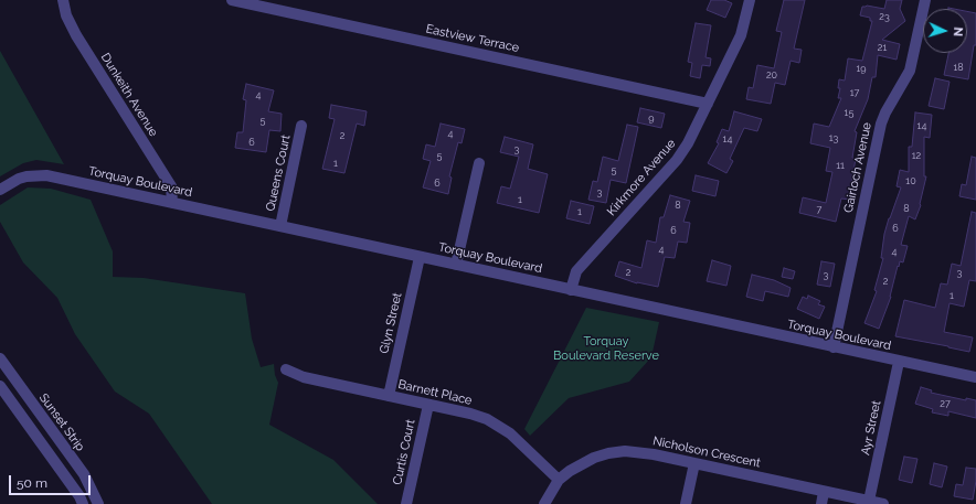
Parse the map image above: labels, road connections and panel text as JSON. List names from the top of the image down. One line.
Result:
{"streets":{"street":["Eastview Terrace","Dunkeith Avenue","Gairloch Avenue","Queens Court","Kirkmore Avenue","Torquay Boulevard","Glyn Street","Barnett Place","Sunset Strip","Ayr Street","Curtis Court","Nicholson Crescent"]},"crossings":[["Eastview Terrace","Kirkmore Avenue"],["Dunkeith Avenue","Torquay Boulevard"],["Gairloch Avenue","Torquay Boulevard"],["Queens Court","Torquay Boulevard"],["Kirkmore Avenue","Torquay Boulevard"],["Torquay Boulevard","Glyn Street"],["Torquay Boulevard","Ayr Street"],["Glyn Street","Barnett Place"],["Barnett Place","Curtis Court"],["Barnett Place","Nicholson Crescent"],["Ayr Street","Nicholson Crescent"]],"parks":["Torquay Boulevard Reserve"],"house_numbers":["23","21","18","19","20","17","4","15","9","5","14","4","2","13","14","6","3","5","12","1","11","5","10","6","3","1","8","8","7","1","6","6","4","4","2","3","3","2","1","27"],"scale_bar":"50 m","north":"right"}
